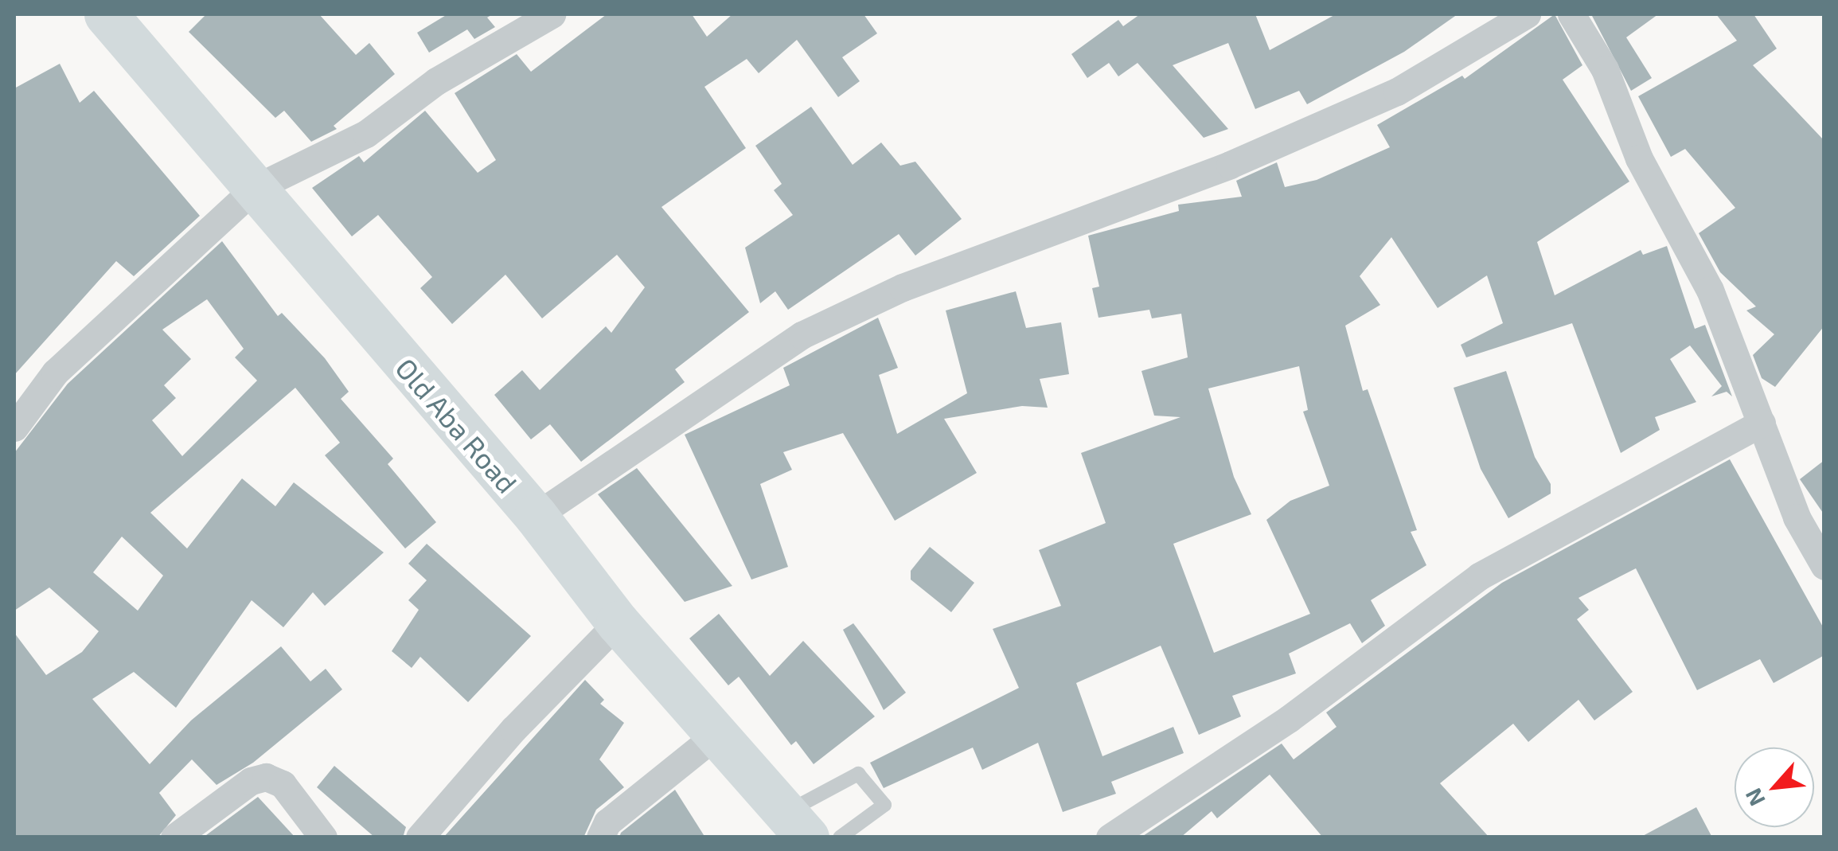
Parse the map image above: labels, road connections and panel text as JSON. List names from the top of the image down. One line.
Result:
{"streets":{"main road":["Old Aba Road"]},"north":"bottom left"}
